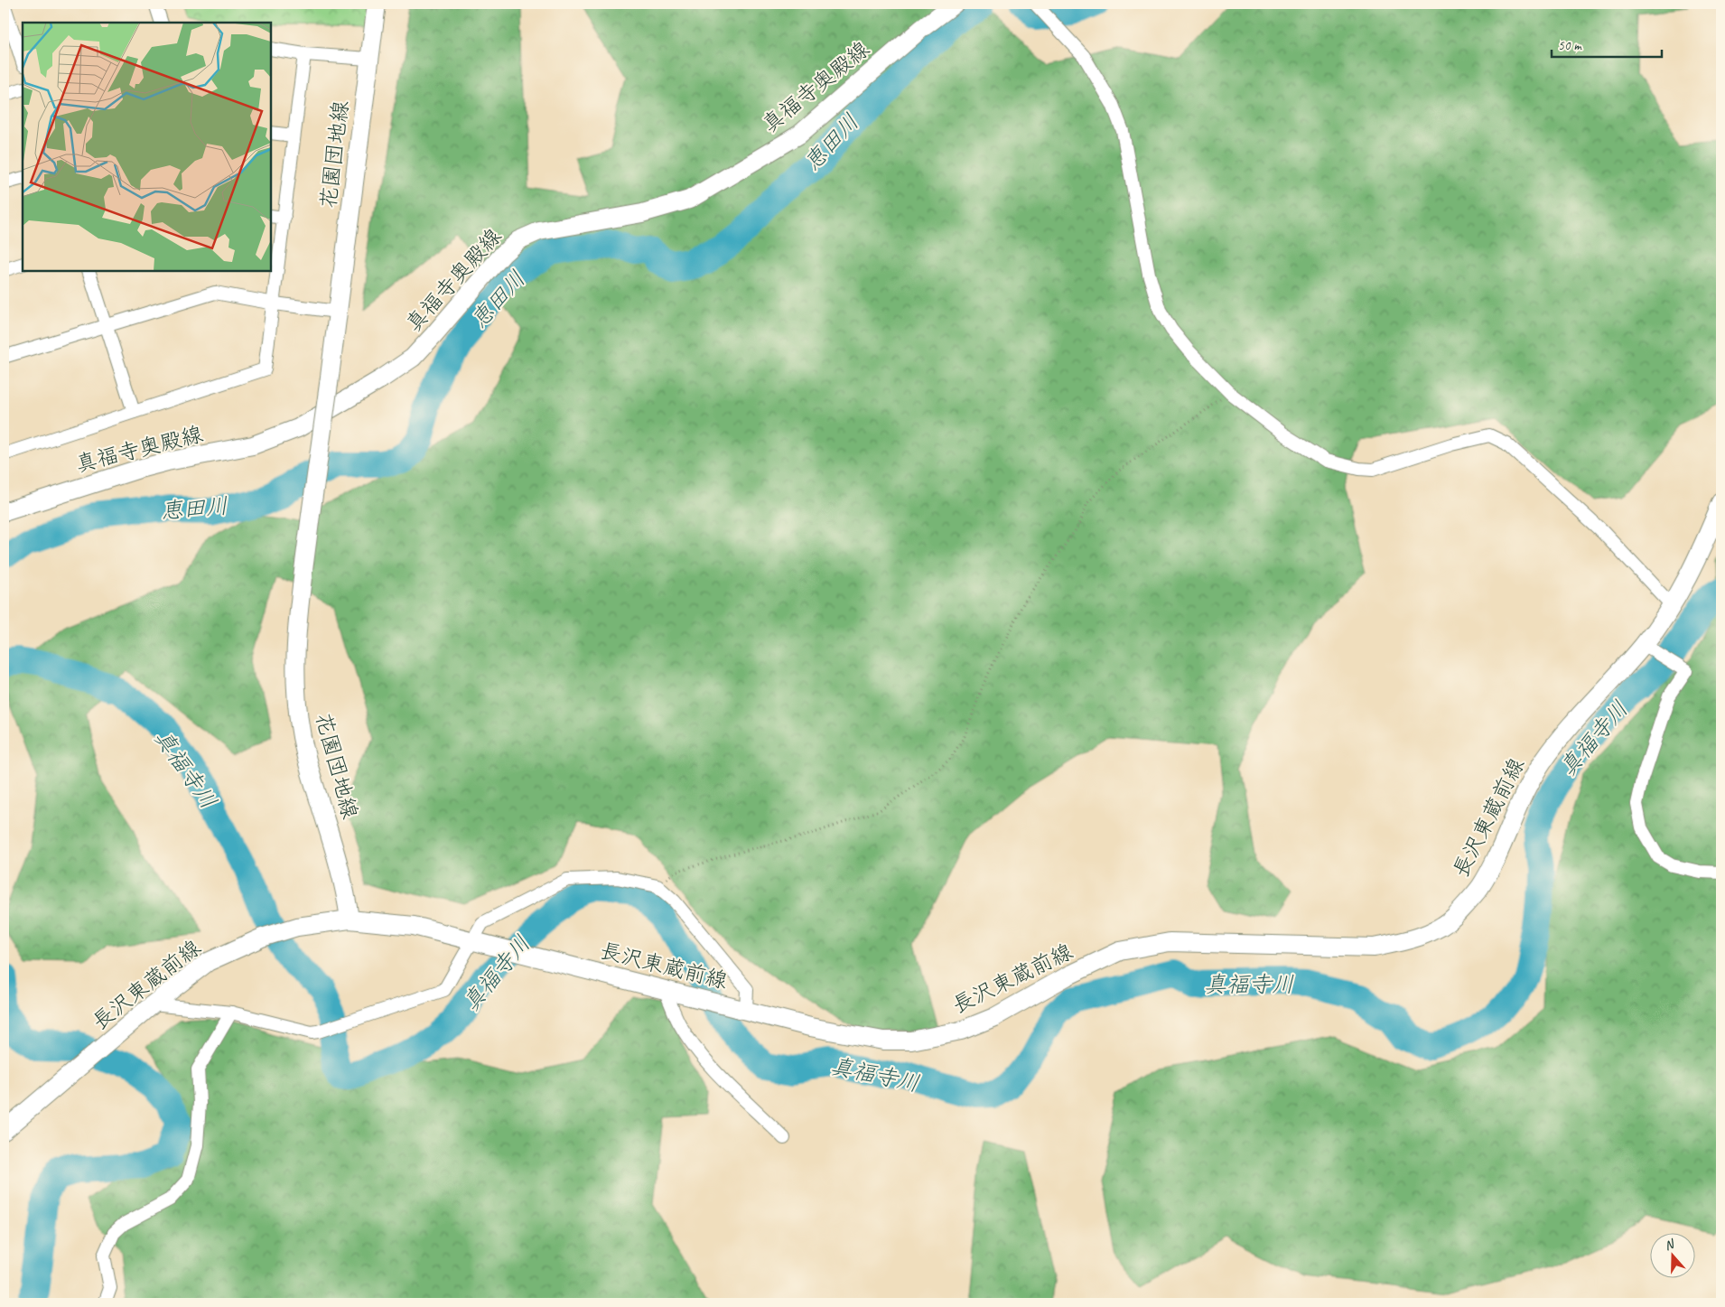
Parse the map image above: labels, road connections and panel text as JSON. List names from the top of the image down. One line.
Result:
{"streets":{"main road":["真福寺奥殿線","花園団地線","長沢東蔵前線"]},"crossings":[["花園団地線","長沢東蔵前線"]],"water":["恵田川","真福寺川"],"scale_bar":"50 m","north":"top"}
